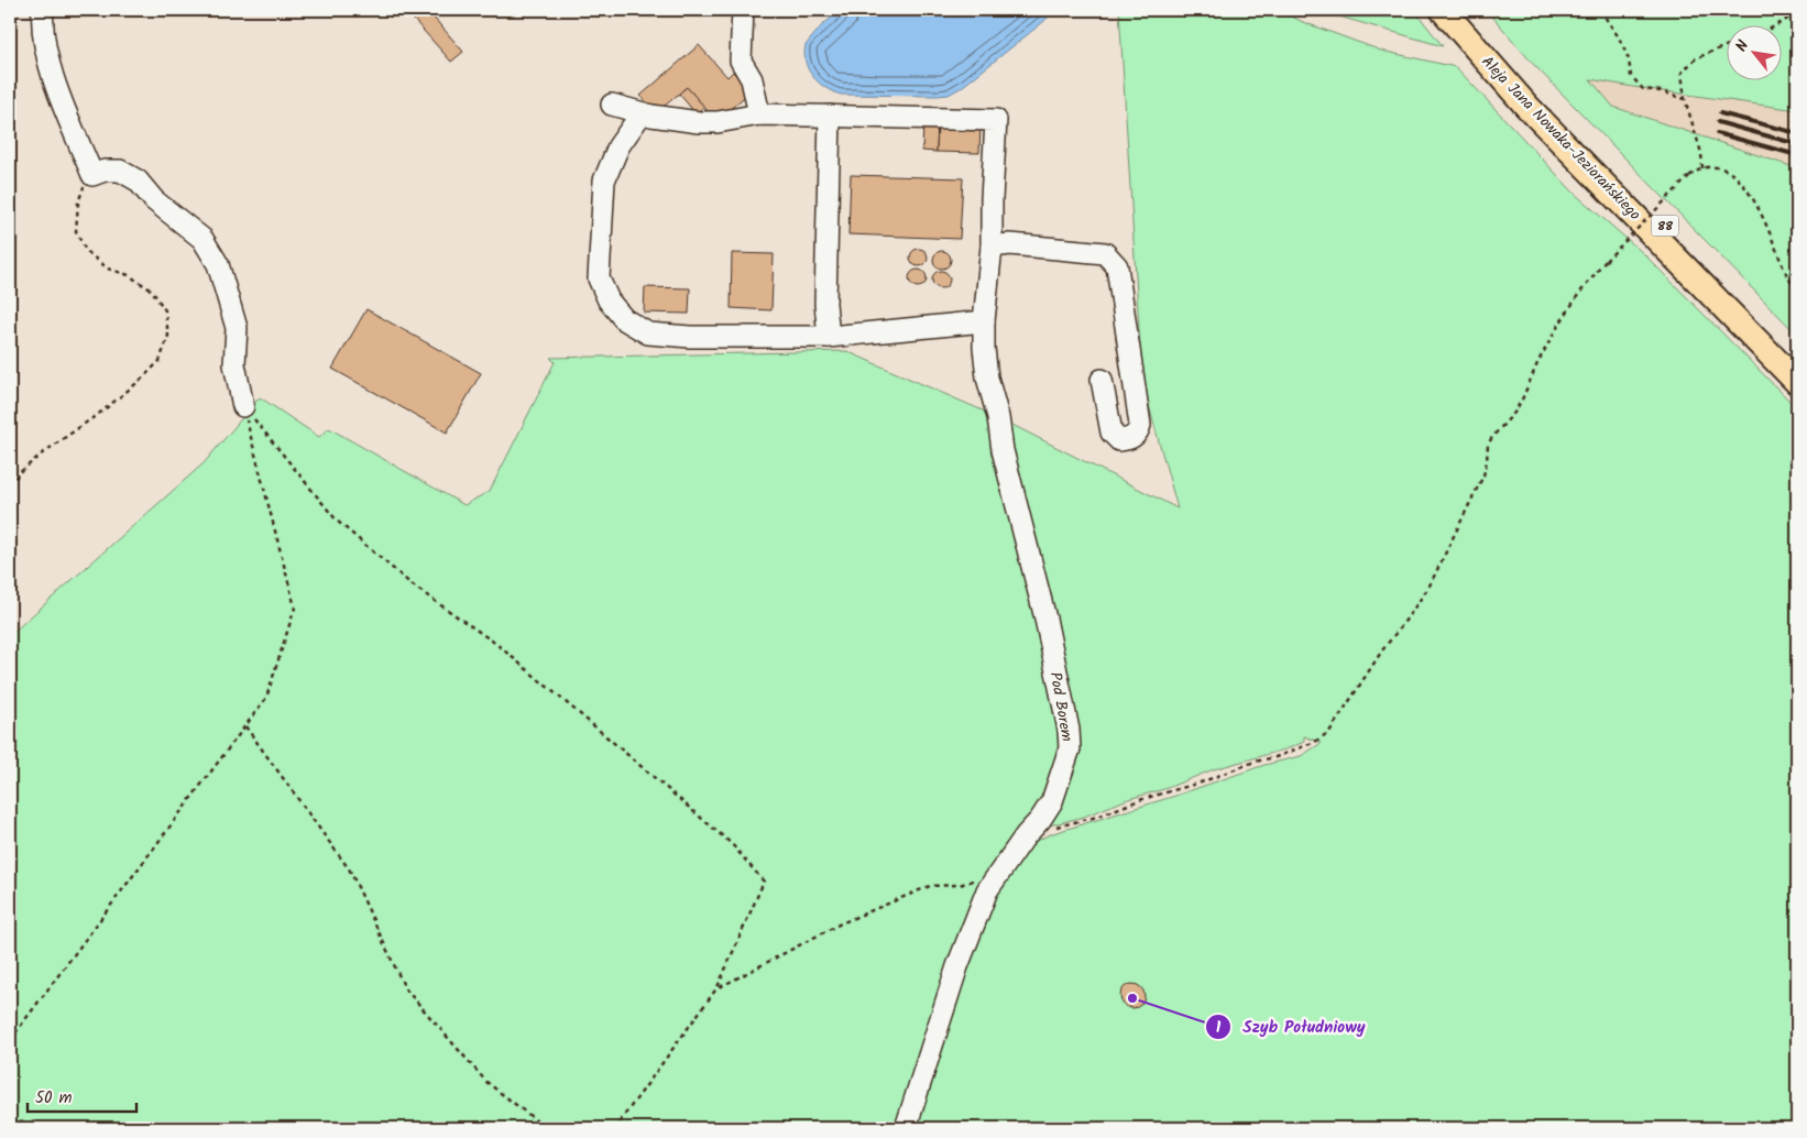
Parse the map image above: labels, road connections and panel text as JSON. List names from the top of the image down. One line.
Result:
{"streets":{"main road":["Aleja Jana Nowaka-Jeziorańskiego","88"],"street":["Pod Borem"]},"places":["Szyb Południowy"],"scale_bar":"50 m","north":"top left"}
